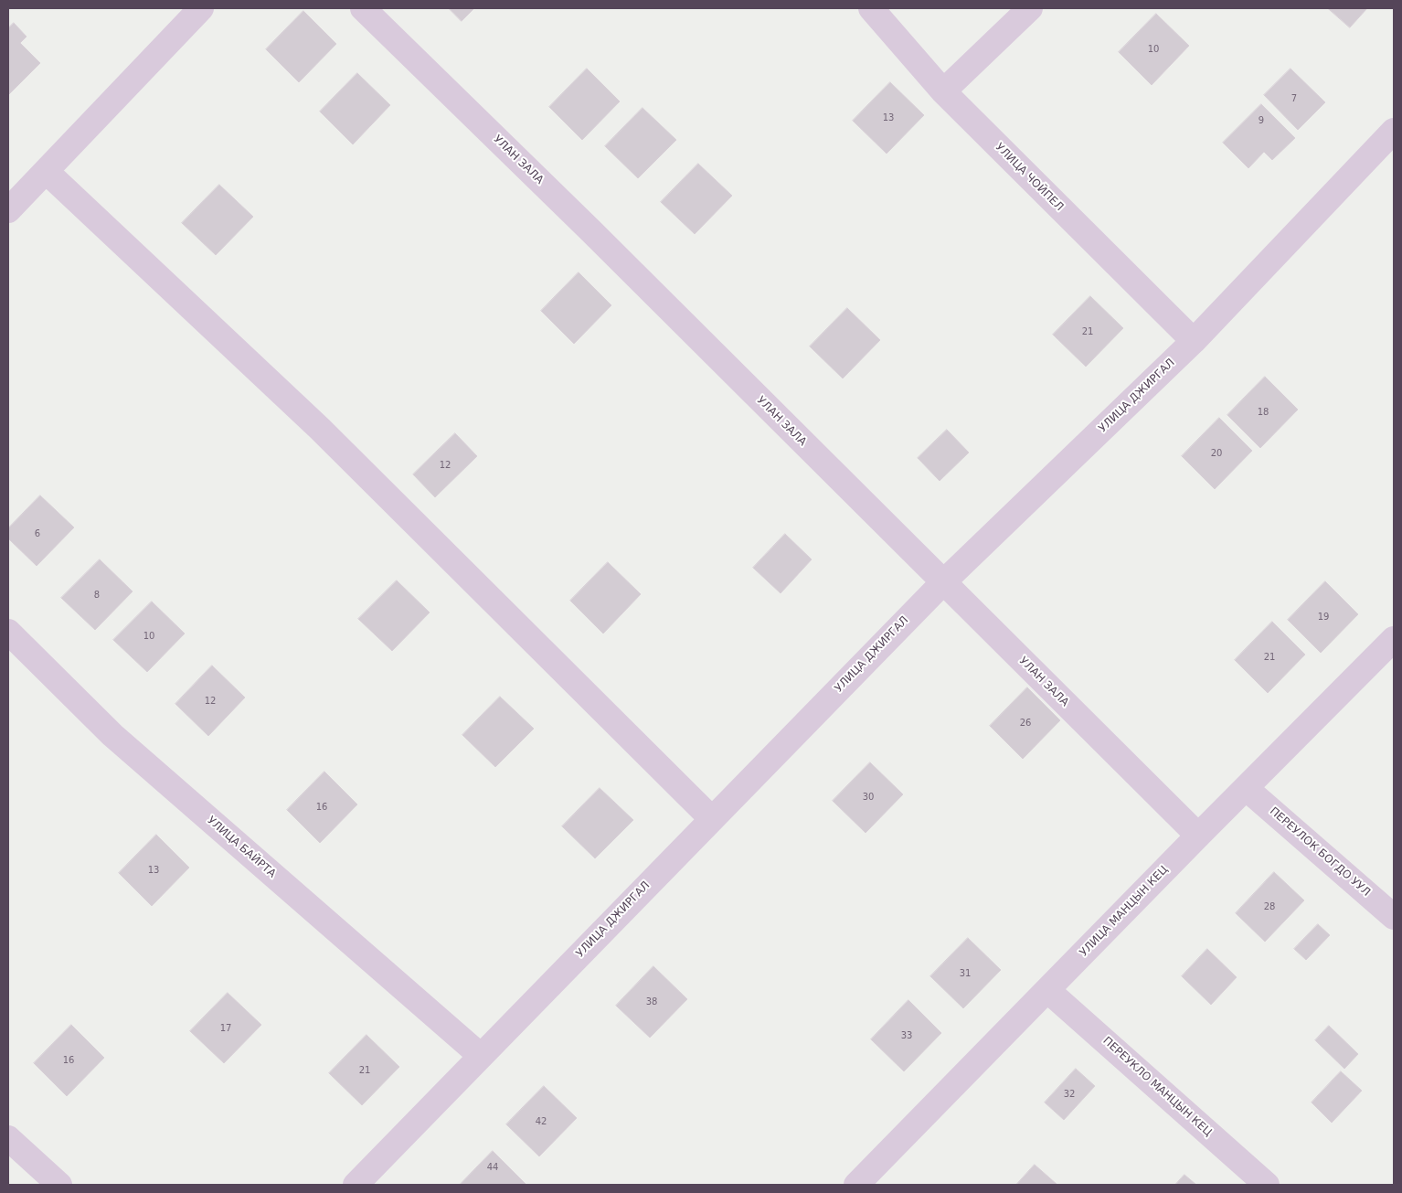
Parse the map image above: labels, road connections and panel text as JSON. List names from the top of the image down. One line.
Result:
{"streets":{"street":["УЛАН ЗАЛА","УЛИЦА ЧОЙПЕЛ","УЛИЦА ДЖИРГАЛ","УЛИЦА БАЙРТА","ПЕРЕУЛОК БОГДО УУЛ","УЛИЦА МАНЦЫН КЕЦ","ПЕРЕУКЛО МАНЦЫН КЕЦ"]},"crossings":[["УЛАН ЗАЛА","УЛИЦА ДЖИРГАЛ"],["УЛАН ЗАЛА","УЛИЦА МАНЦЫН КЕЦ"],["УЛИЦА ЧОЙПЕЛ","УЛИЦА ДЖИРГАЛ"],["УЛИЦА ДЖИРГАЛ","УЛИЦА БАЙРТА"],["ПЕРЕУЛОК БОГДО УУЛ","УЛИЦА МАНЦЫН КЕЦ"],["УЛИЦА МАНЦЫН КЕЦ","ПЕРЕУКЛО МАНЦЫН КЕЦ"]],"house_numbers":["10","7","13","9","21","18","20","12","6","8","19","10","21","12","26","30","16","13","28","31","38","17","33","16","21","32","42","44"]}
